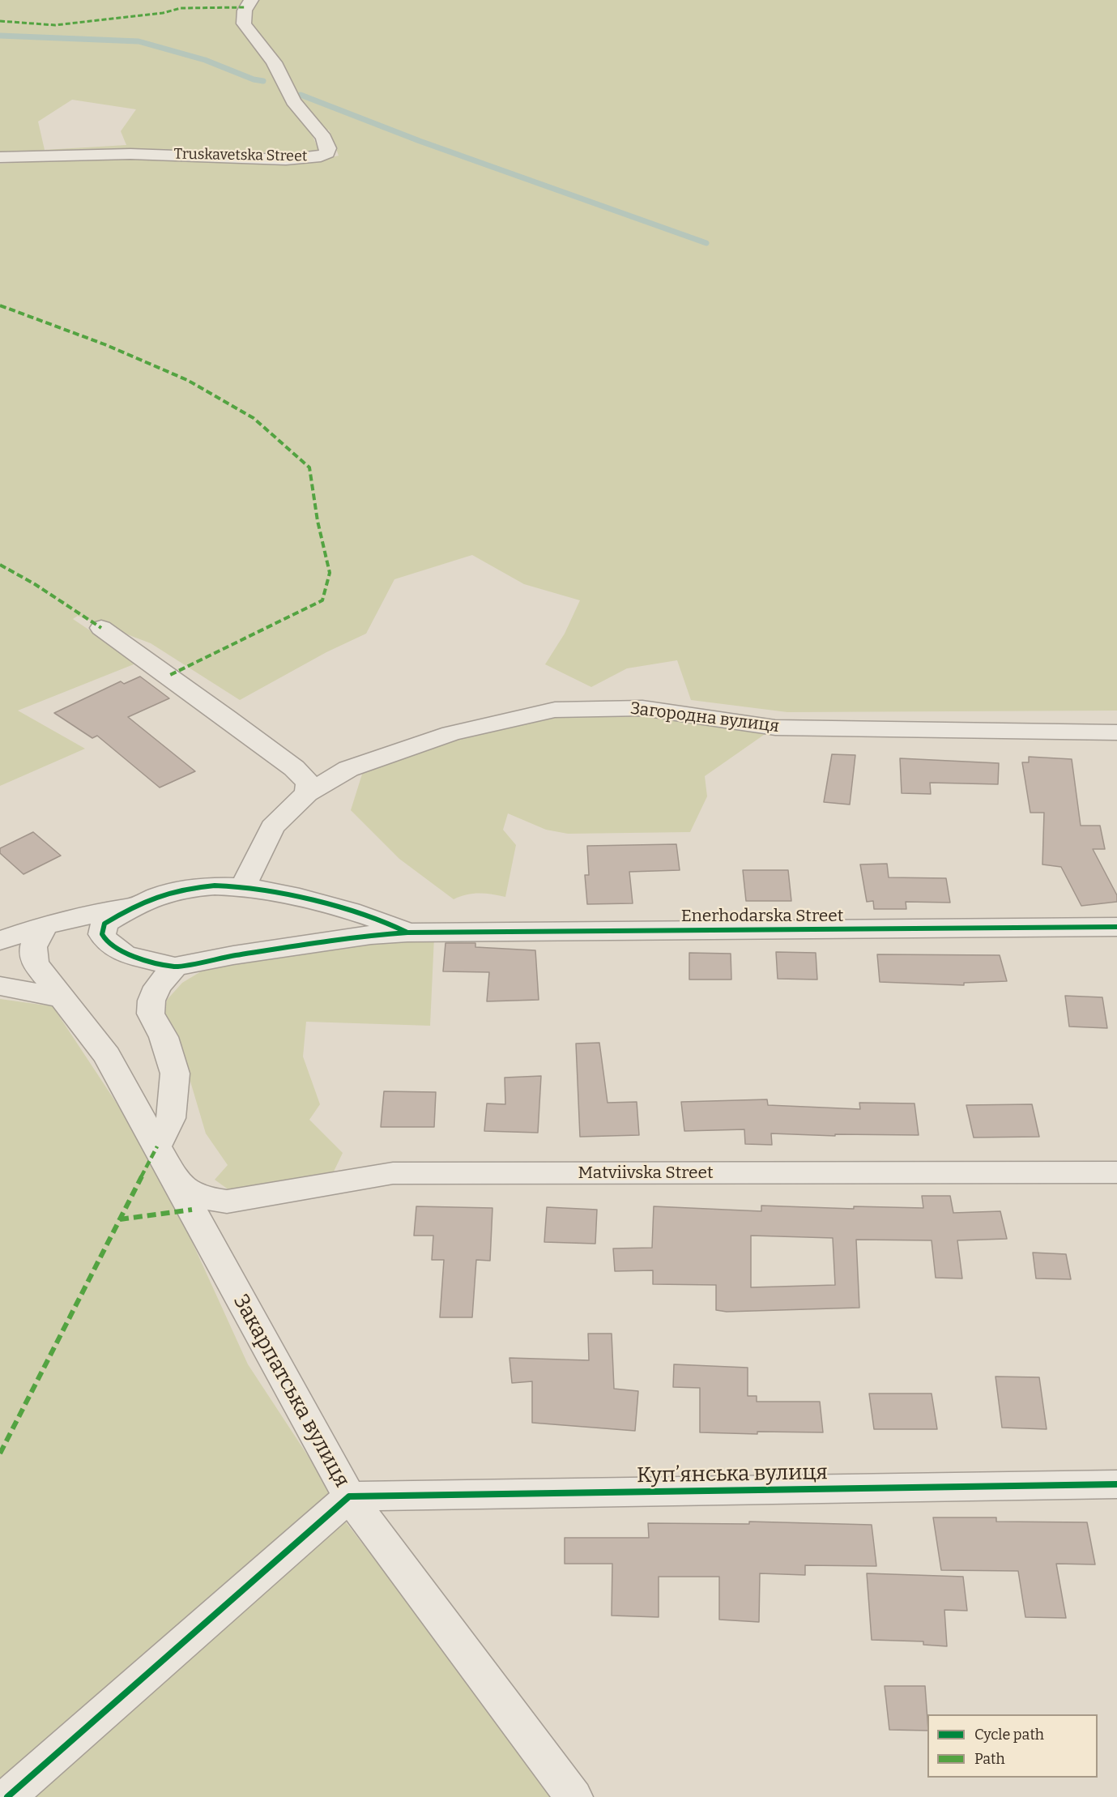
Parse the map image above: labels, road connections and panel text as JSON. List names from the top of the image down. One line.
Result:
{"streets":{"street":["Truskavetska Street","Загородна вулиця","Enerhodarska Street","Matviivska Street","Закарпатська вулиця","Купʼянська вулиця"]},"crossings":[["Matviivska Street","Закарпатська вулиця"],["Закарпатська вулиця","Купʼянська вулиця"]],"legend":["Cycle path","Path"]}
